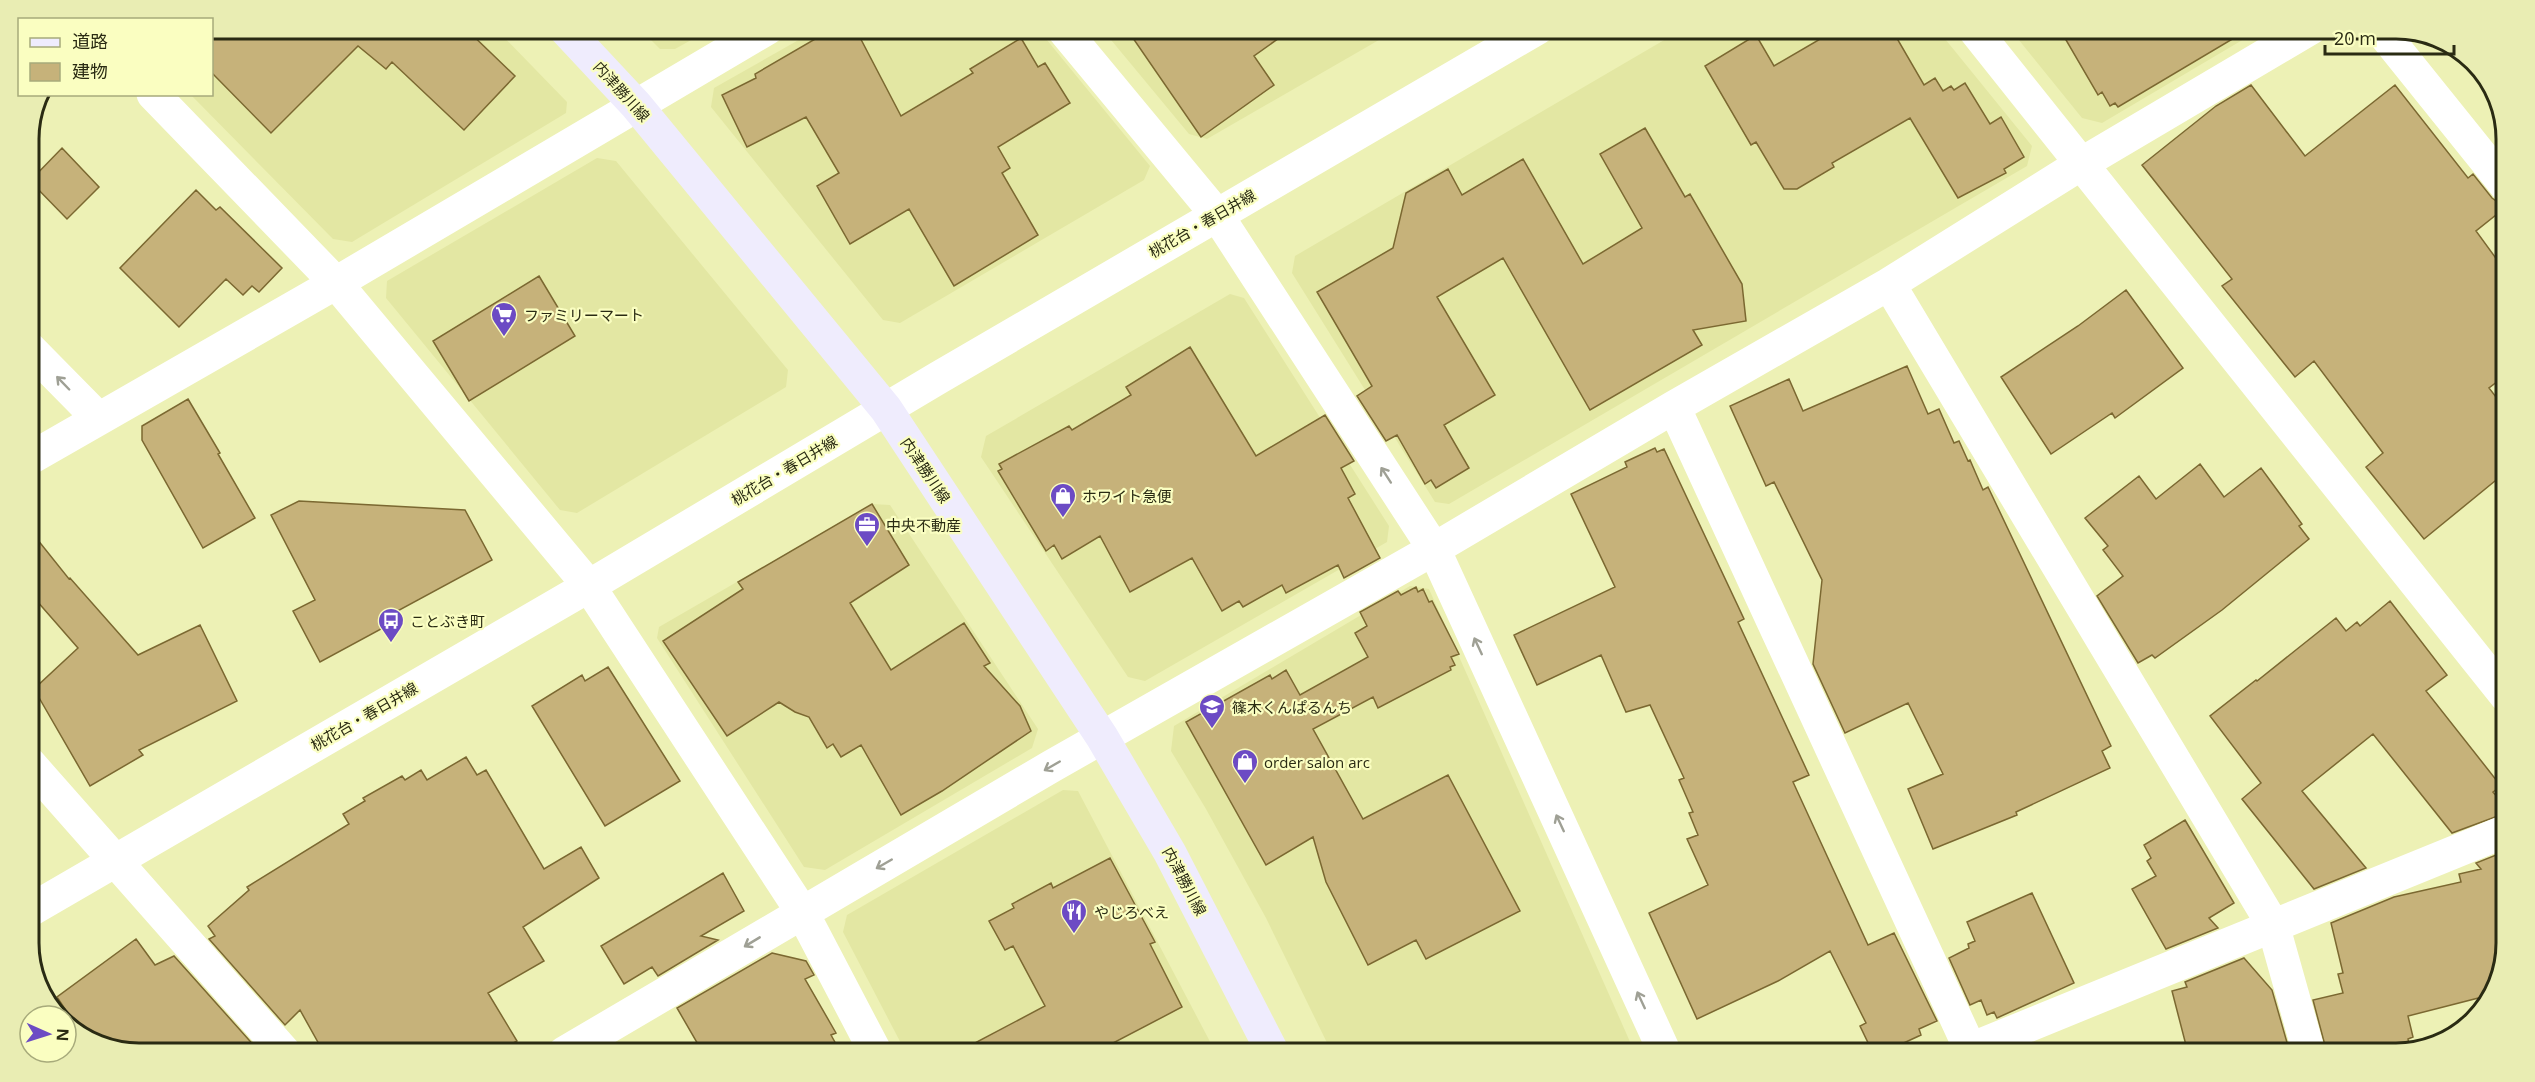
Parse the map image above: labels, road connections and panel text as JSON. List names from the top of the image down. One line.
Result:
{"streets":{"main road":["内津勝川線"],"street":["桃花台・春日井線"]},"crossings":[["内津勝川線","桃花台・春日井線"]],"places":{"supermarket":["ファミリーマート"],"shop":["ホワイト急便","order salon arc"],"office":["中央不動産"],"bus stop":["ことぶき町"],"school or university":["篠木くんぱるんち"],"restaurant":["やじろべえ"]},"legend":["道路","建物"],"scale_bar":"20 m","north":"right"}
